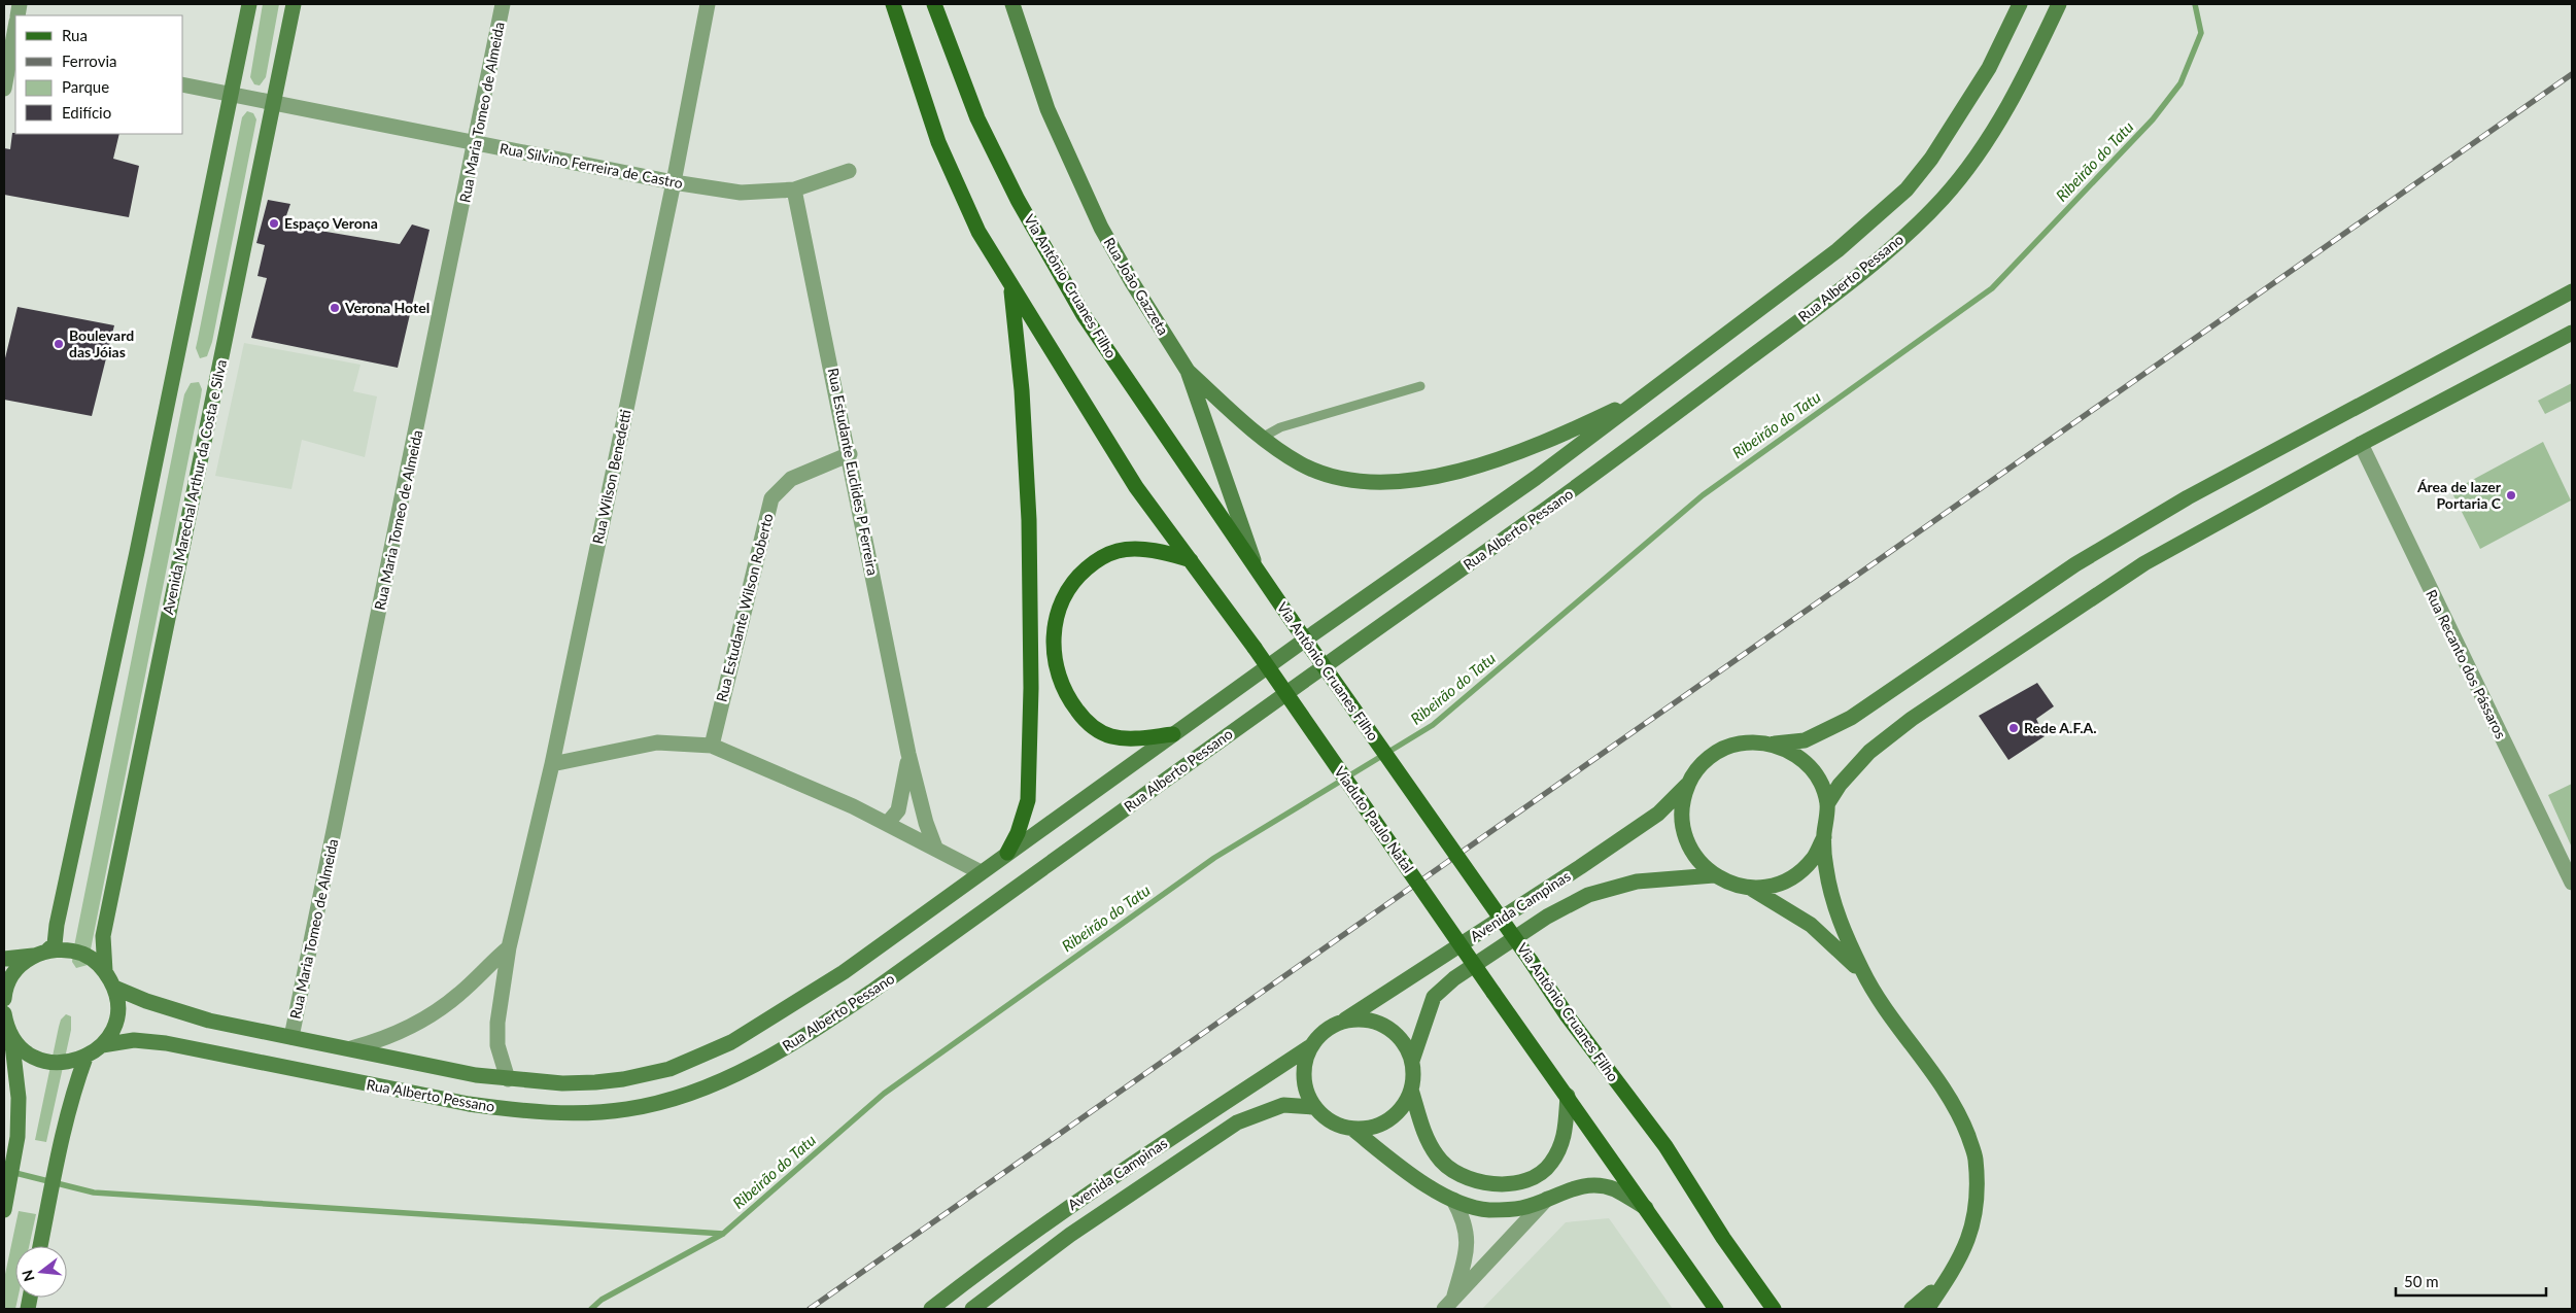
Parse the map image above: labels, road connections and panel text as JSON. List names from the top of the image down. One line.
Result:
{"streets":{"main road":["Rua Alberto Pessano","Via Antônio Cruanes Filho","Rua João Gazzeta","Avenida Marechal Arthur da Costa e Silva","Viaduto Paulo Natal","Avenida Campinas"],"street":["Rua Maria Tomeo de Almeida","Rua Silvino Ferreira de Castro","Rua Estudante Euclides P Ferreira","Rua Wilson Benedetti","Rua Estudante Wilson Roberto","Rua Recanto dos Pássaros"]},"crossings":[["Rua Maria Tomeo de Almeida","Rua Silvino Ferreira de Castro"],["Rua Maria Tomeo de Almeida","Rua Alberto Pessano"],["Rua Silvino Ferreira de Castro","Rua Estudante Euclides P Ferreira"],["Rua Silvino Ferreira de Castro","Rua Wilson Benedetti"],["Rua Silvino Ferreira de Castro","Avenida Marechal Arthur da Costa e Silva"],["Rua Alberto Pessano","Rua Wilson Benedetti"],["Via Antônio Cruanes Filho","Rua João Gazzeta"],["Rua Estudante Euclides P Ferreira","Rua Estudante Wilson Roberto"]],"water":["Ribeirão do Tatu"],"places":["Espaço Verona","Verona Hotel","Boulevard das Jóias","Área de lazer Portaria C","Rede A.F.A."],"legend":["Rua","Ferrovia","Parque","Edifício"],"scale_bar":"50 m","north":"left"}
